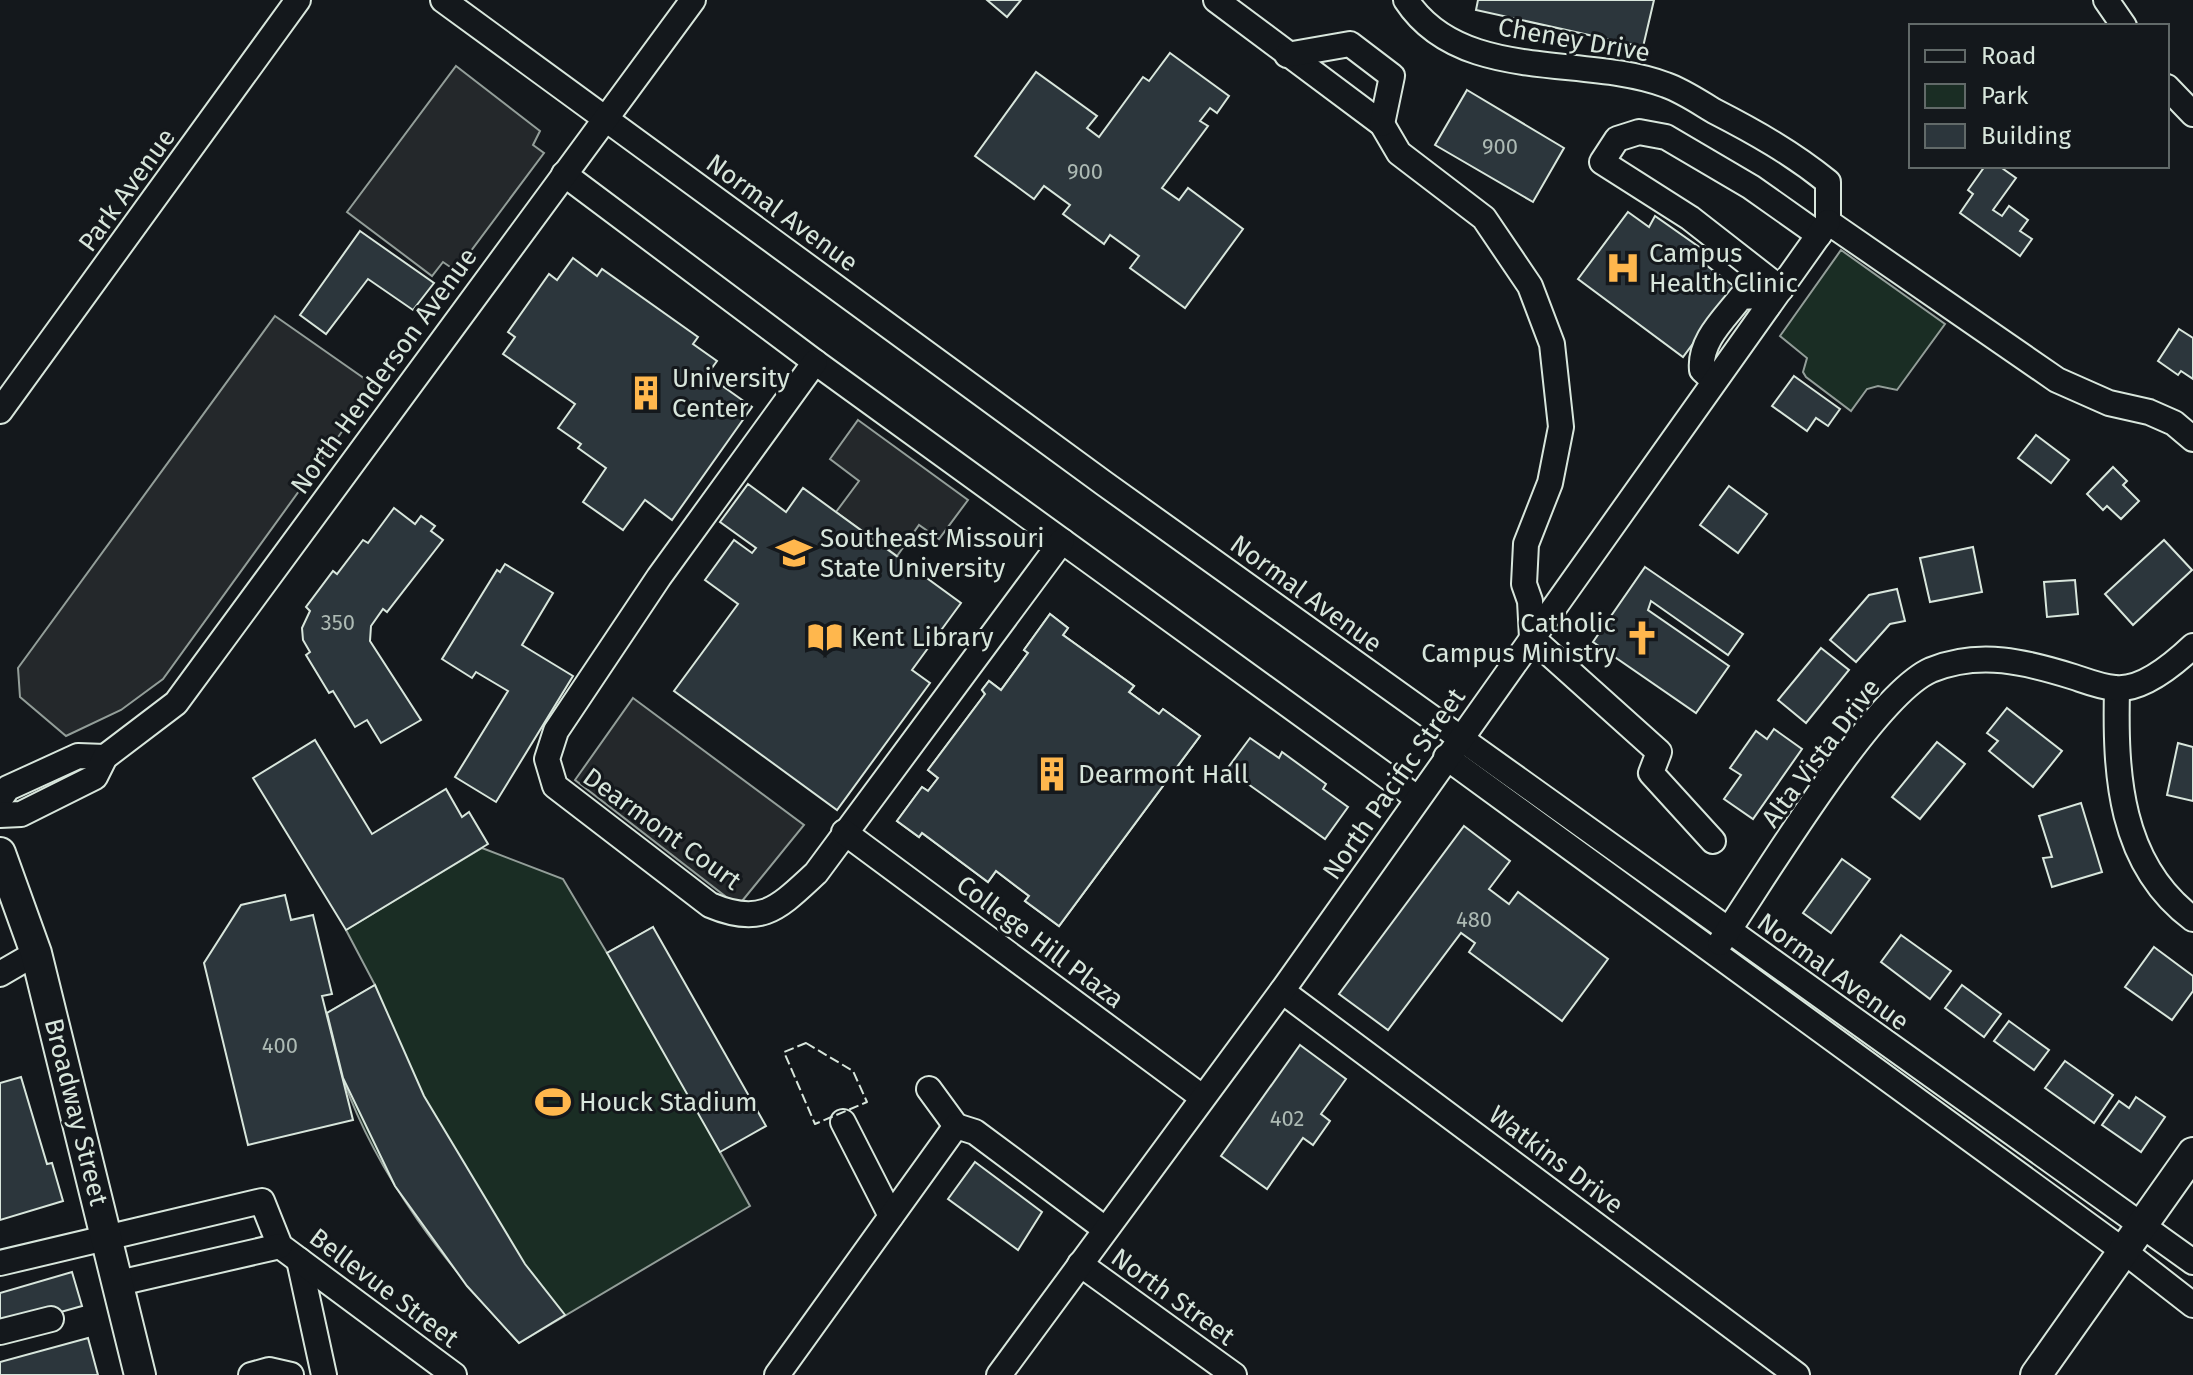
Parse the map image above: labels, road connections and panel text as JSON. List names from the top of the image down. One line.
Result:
{"streets":{"main road":["Broadway Street"],"street":["Cheney Drive","Park Avenue","Normal Avenue","North Henderson Avenue","Alta Vista Drive","North Pacific Street","Dearmont Court","College Hill Plaza","Watkins Drive","Bellevue Street","North Street"]},"crossings":[["Cheney Drive","North Pacific Street"],["Normal Avenue","North Henderson Avenue"],["Normal Avenue","Alta Vista Drive"],["Normal Avenue","North Pacific Street"],["North Pacific Street","College Hill Plaza"],["North Pacific Street","Watkins Drive"],["North Pacific Street","North Street"],["Dearmont Court","College Hill Plaza"],["Broadway Street","Bellevue Street"]],"places":{"hospital":["Campus Health Clinic"],"building":["University Center","Dearmont Hall"],"school or university":["Southeast Missouri State University"],"library":["Kent Library"],"church":["Catholic Campus Ministry"],"sports":["Houck Stadium"]},"house_numbers":["900","900","350","480","400","402"],"legend":["Road","Park","Building"]}
